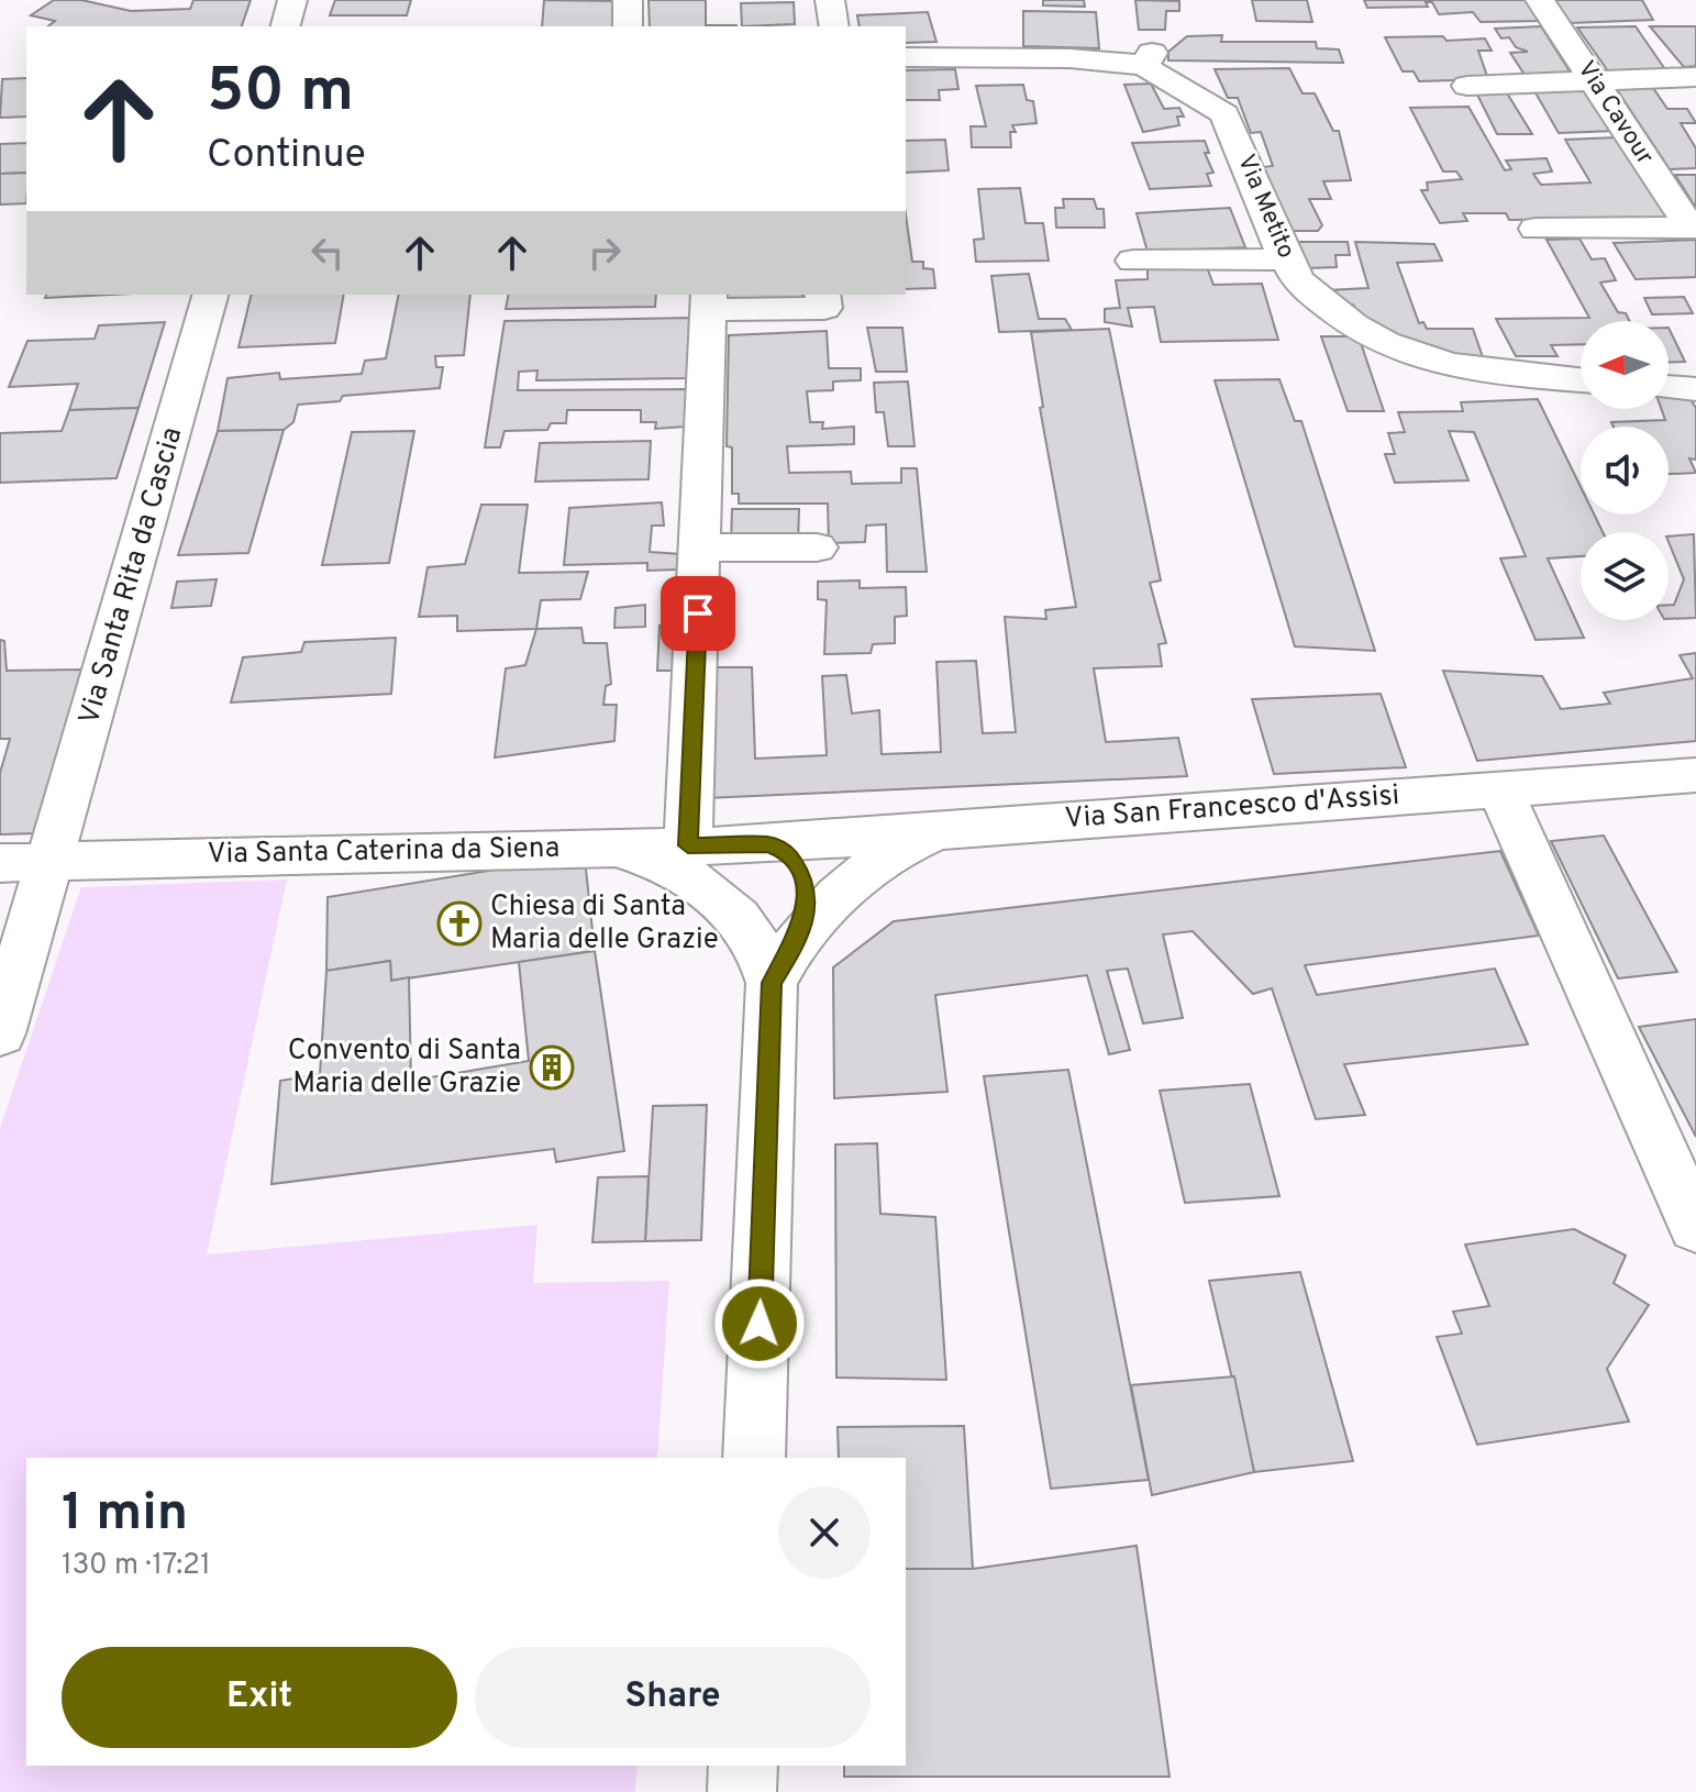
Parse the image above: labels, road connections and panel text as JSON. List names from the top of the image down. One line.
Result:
{"streets":{"street":["Via Cavour","Via Metito","Via Santa Rita da Cascia","Via San Francesco d'Assisi","Via Santa Caterina da Siena"]},"crossings":[["Via Santa Rita da Cascia","Via Santa Caterina da Siena"],["Via San Francesco d'Assisi","Via Santa Caterina da Siena"]],"places":{"church":["Chiesa di Santa Maria delle Grazie"],"building":["Convento di Santa Maria delle Grazie"]},"north":"left","page":{"turn":["50 m","Continue"],"heading":["1 min","130 m · 17:21"],"buttons":["Exit","Share"]}}
